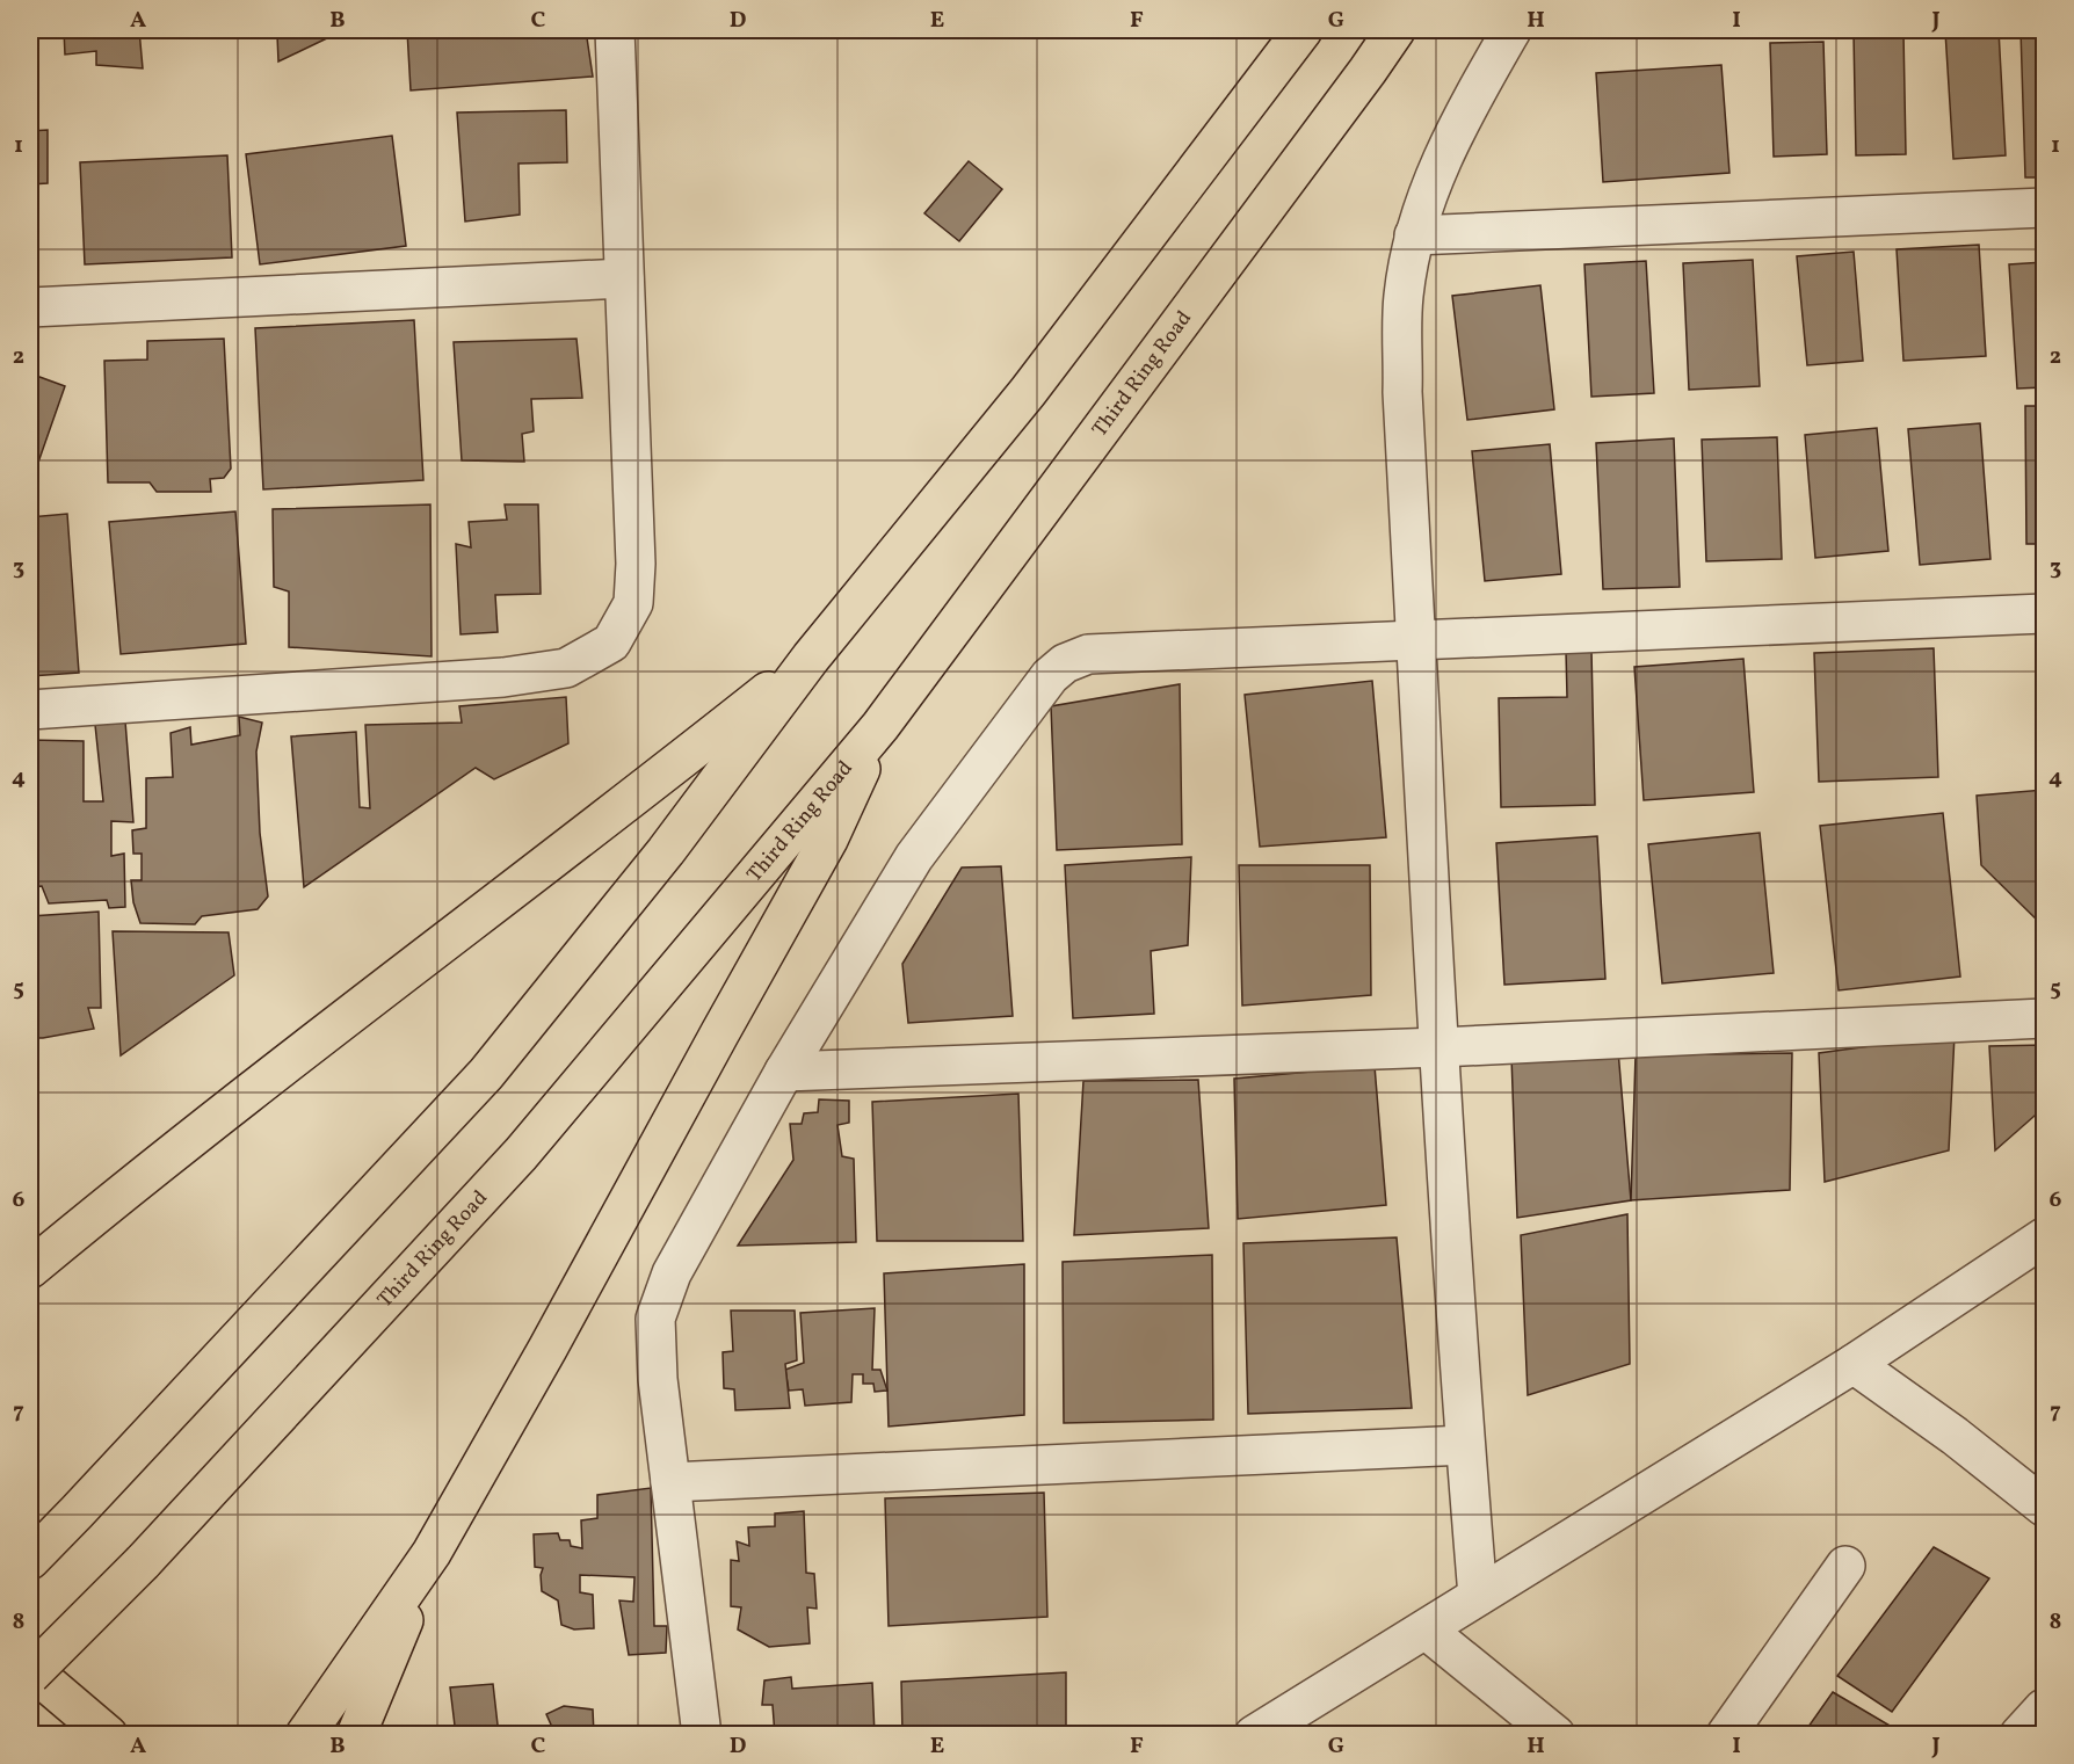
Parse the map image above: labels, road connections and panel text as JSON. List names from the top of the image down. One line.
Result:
{"streets":{"main road":["Third Ring Road"]},"grid":{"columns":["A","B","C","D","E","F","G","H","I","J"],"rows":["1","2","3","4","5","6","7","8"]}}
